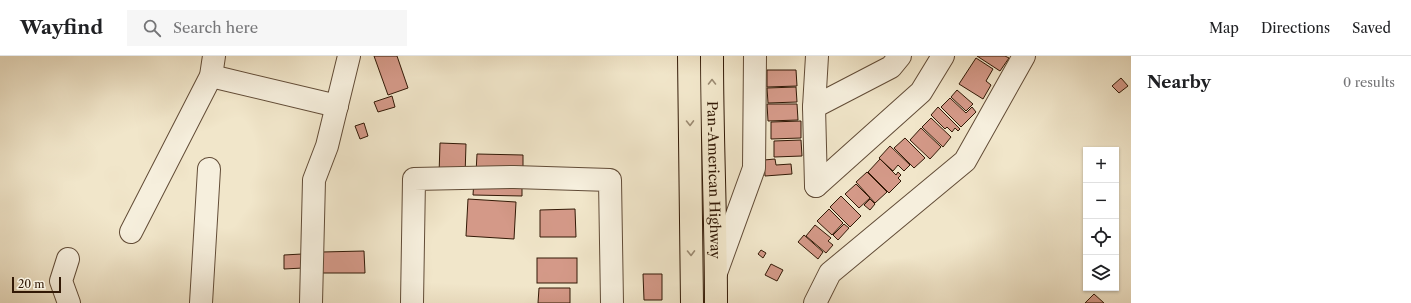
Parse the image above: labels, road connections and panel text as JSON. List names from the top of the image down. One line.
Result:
{"streets":{"highway":["Pan-American Highway"]},"scale_bar":"20 m","page":{"header":"Wayfind","search":"Search here","nav":["Map","Directions","Saved"],"heading":["Nearby","0 results"],"map_buttons":["+","−"],"scale":"20 m"}}
